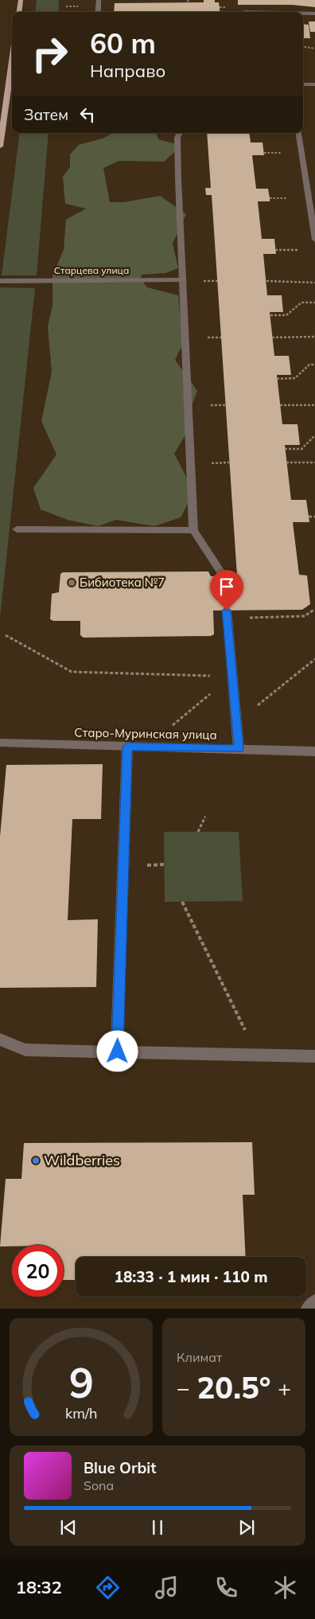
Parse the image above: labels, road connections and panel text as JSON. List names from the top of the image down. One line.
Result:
{"streets":{"street":["Старцева улица","Старо-Муринская улица"]},"places":["Бибиотека №7","Wildberries"],"page":{"turn":["60 m","Направо"],"then":"Затем","limit":"20","trip":"18:33 · 1 мин · 110 m","tile":"Климат","heat":["−","20.5°","+"],"song":["Blue Orbit","Sona"],"tabs":"18:32","gauge":["9","km/h"]}}
